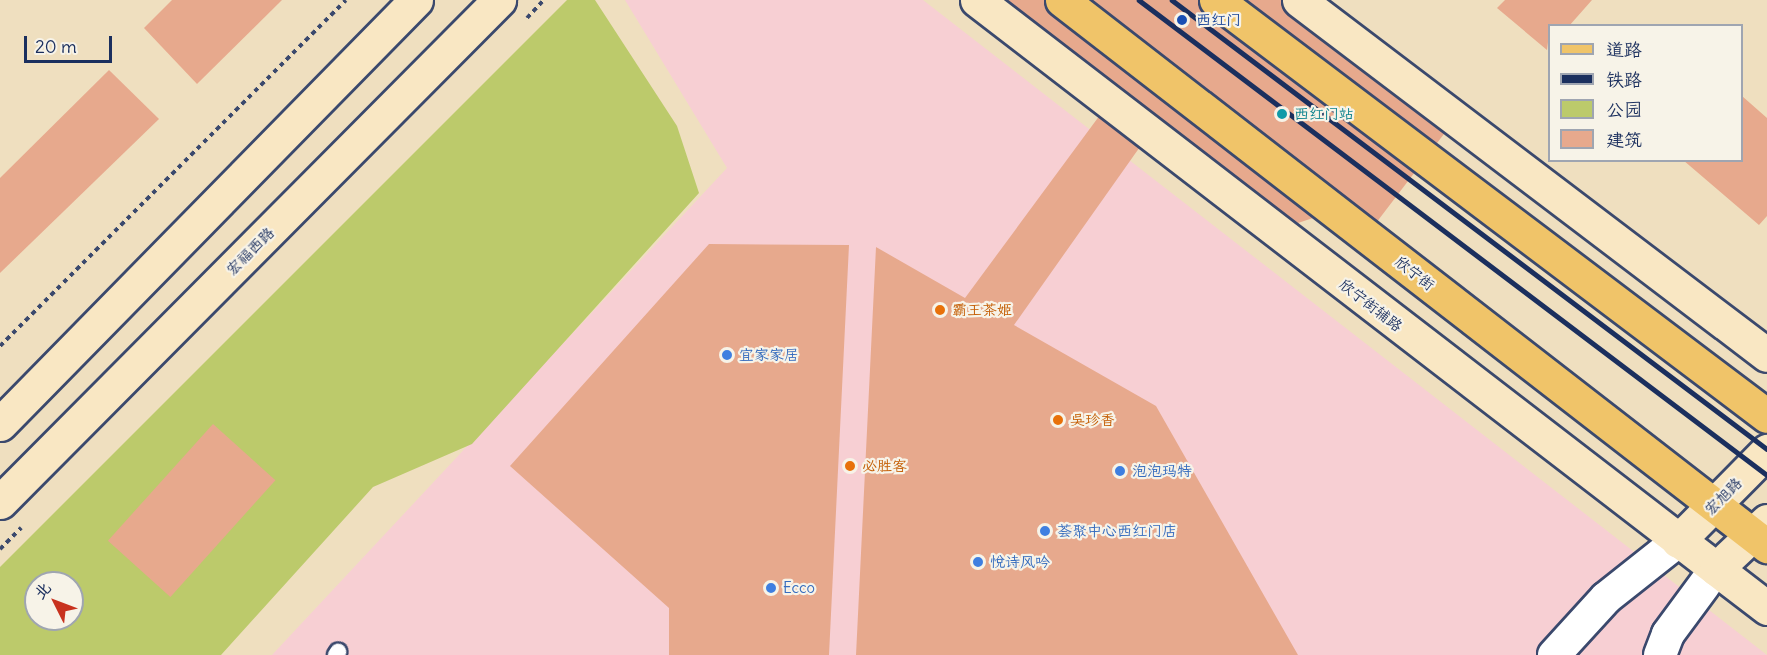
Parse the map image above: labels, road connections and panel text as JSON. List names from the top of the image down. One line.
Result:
{"streets":{"main road":["欣宁街"],"street":["宏福西路","欣宁街辅路","宏旭路"]},"crossings":[["欣宁街","宏旭路"],["欣宁街辅路","宏旭路"]],"places":["西红门","西红门站","霸王茶姬","宜家家居","吴珍香","必胜客","泡泡玛特","荟聚中心西红门店","悦诗风吟","Ecco"],"legend":["道路","铁路","公园","建筑"],"scale_bar":"20 m","north":"top left"}
